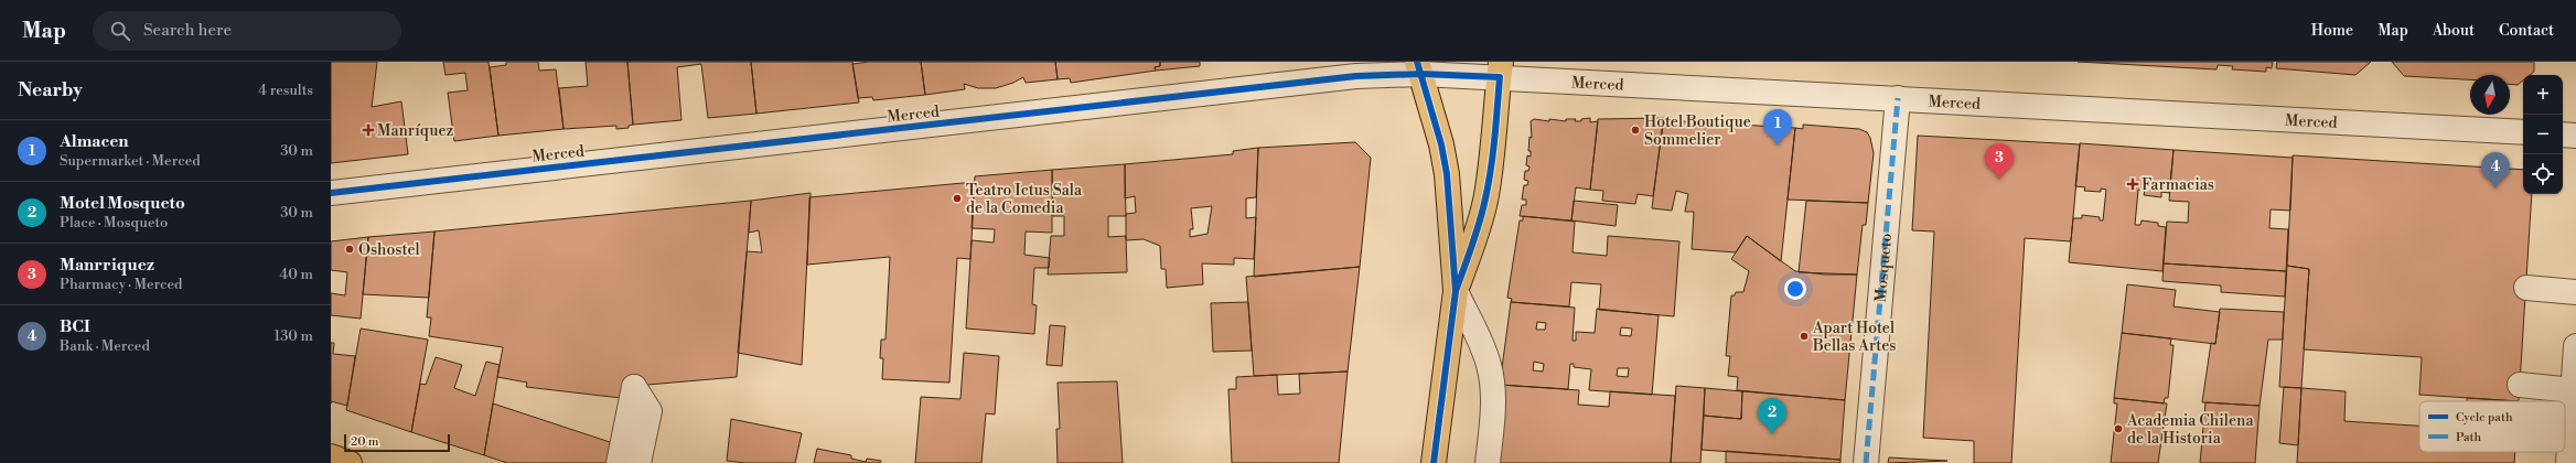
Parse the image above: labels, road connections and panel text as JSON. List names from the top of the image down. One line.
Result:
{"streets":{"street":["Merced","Mosqueto"]},"crossings":[["Merced","Mosqueto"]],"places":{"health":["Manríquez","Farmacias"],"other":["Hotel Boutique Sommelier","Teatro Ictus Sala de la Comedia","Oshostel","Apart Hotel Bellas Artes","Academia Chilena de la Historia"]},"legend":["Cycle path","Path"],"scale_bar":"20 m","north":"bottom","page":{"header":"Map","search":"Search here","nav":["Home","Map","About","Contact"],"heading":["Nearby","4 results"],"map_buttons":["+","−"],"pins":["1","3","4","2"],"list":[{"mark":"1","name":"Almacen","note":"Supermarket · Merced","value":"30 m"},{"mark":"2","name":"Motel Mosqueto","note":"Place · Mosqueto","value":"30 m"},{"mark":"3","name":"Manrriquez","note":"Pharmacy · Merced","value":"40 m"},{"mark":"4","name":"BCI","note":"Bank · Merced","value":"130 m"}],"scale":"20 m"}}
